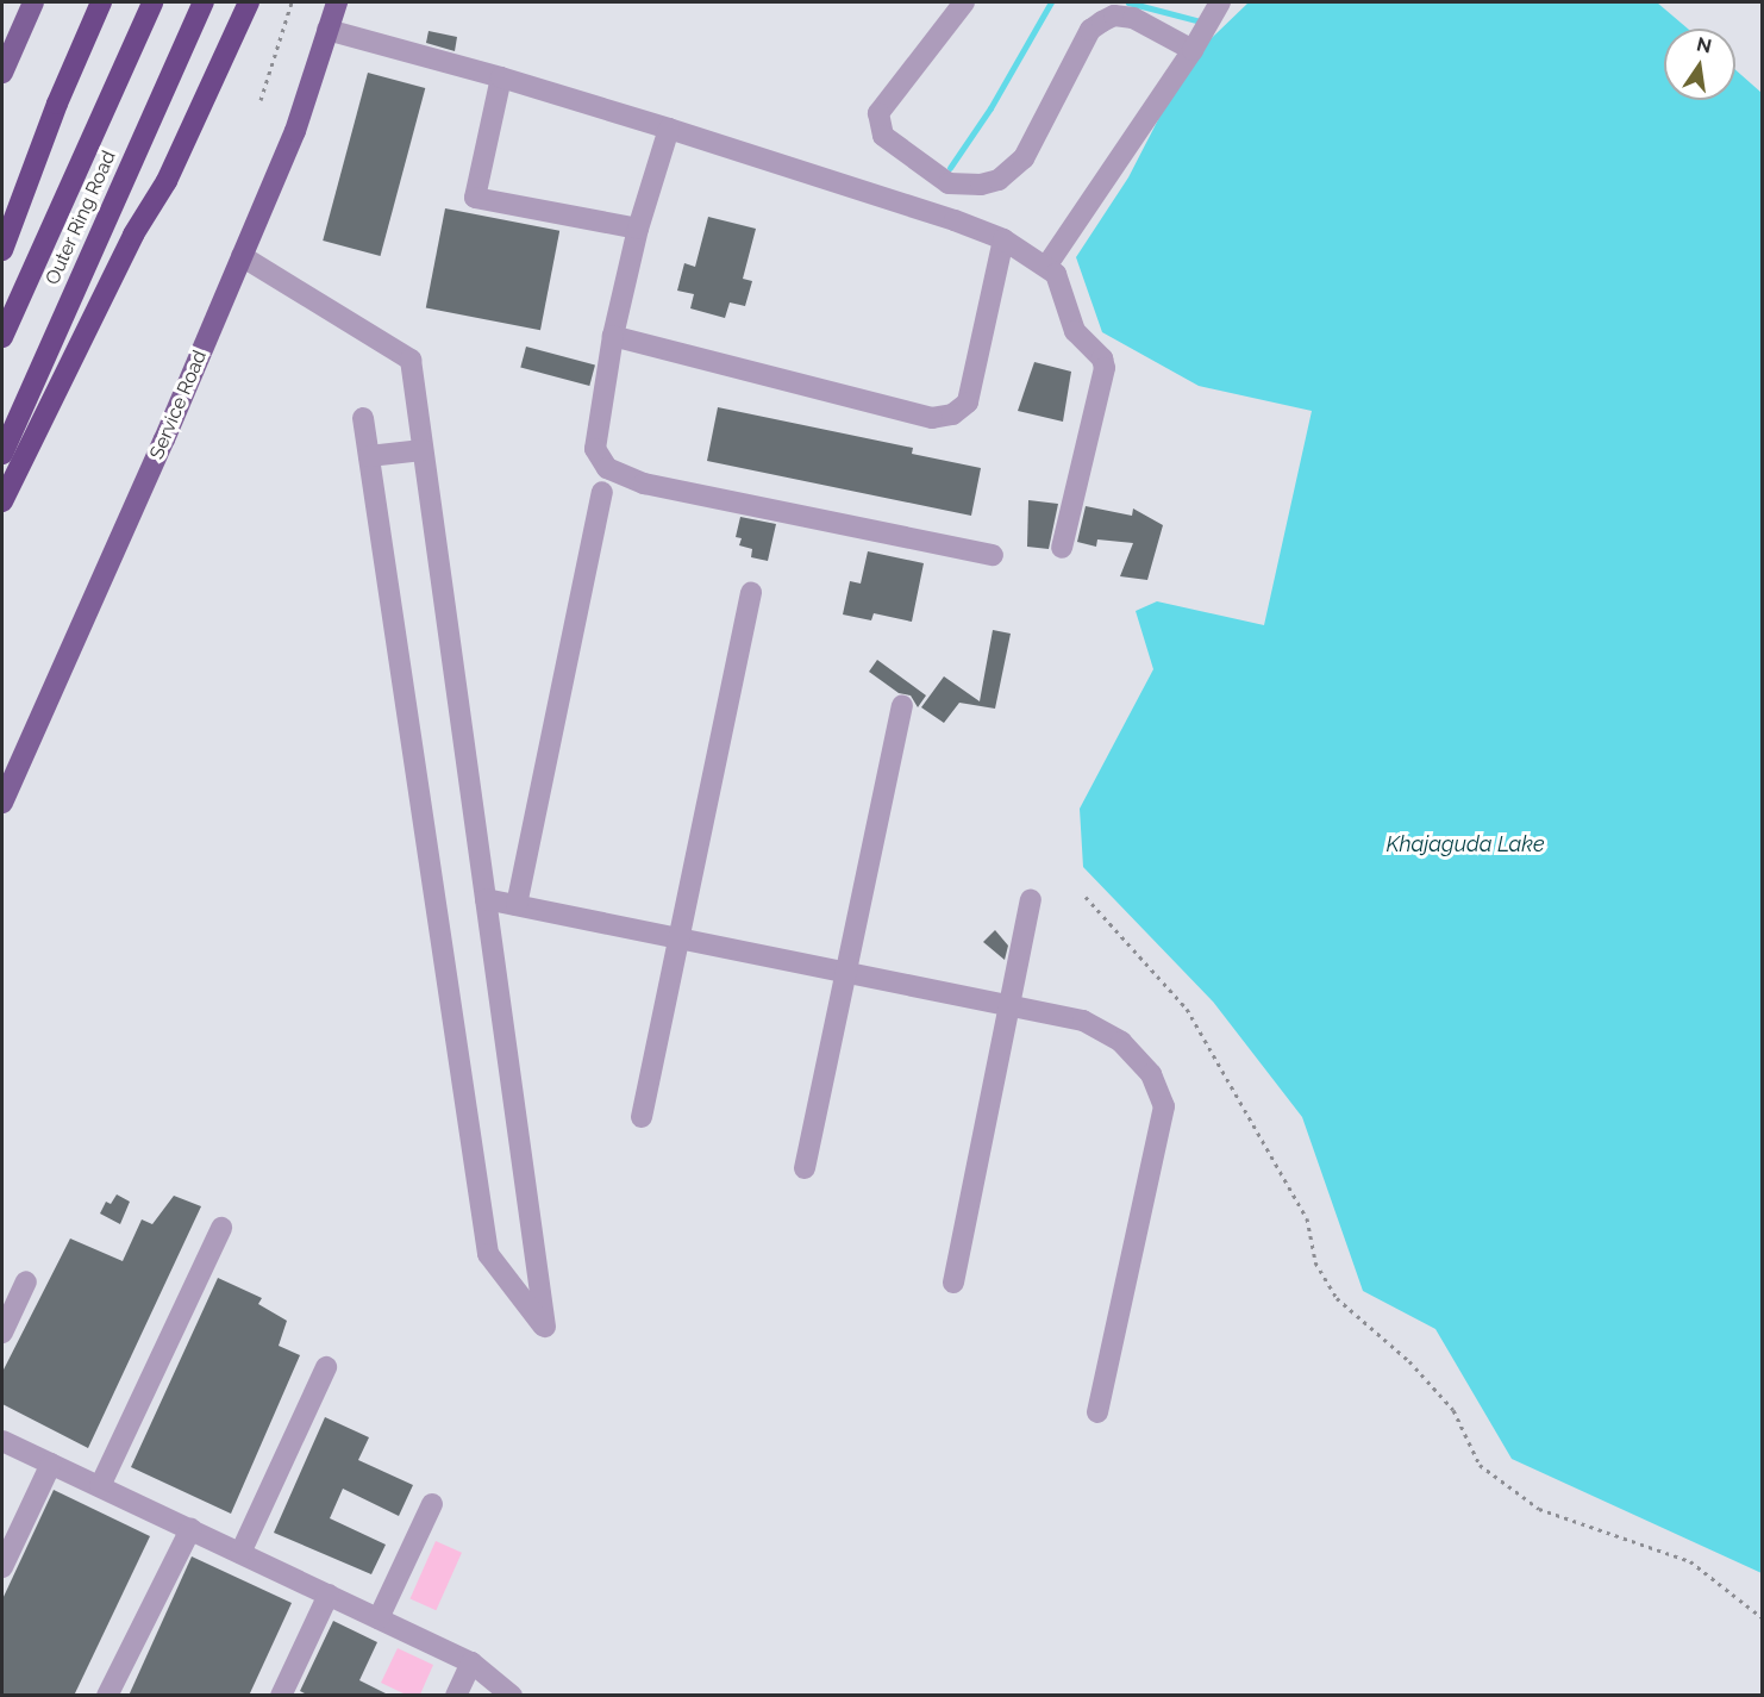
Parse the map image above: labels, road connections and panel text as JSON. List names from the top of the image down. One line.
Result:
{"streets":{"highway":["Outer Ring Road"],"main road":["Service Road"]},"water":["Khajaguda Lake"],"north":"top"}
